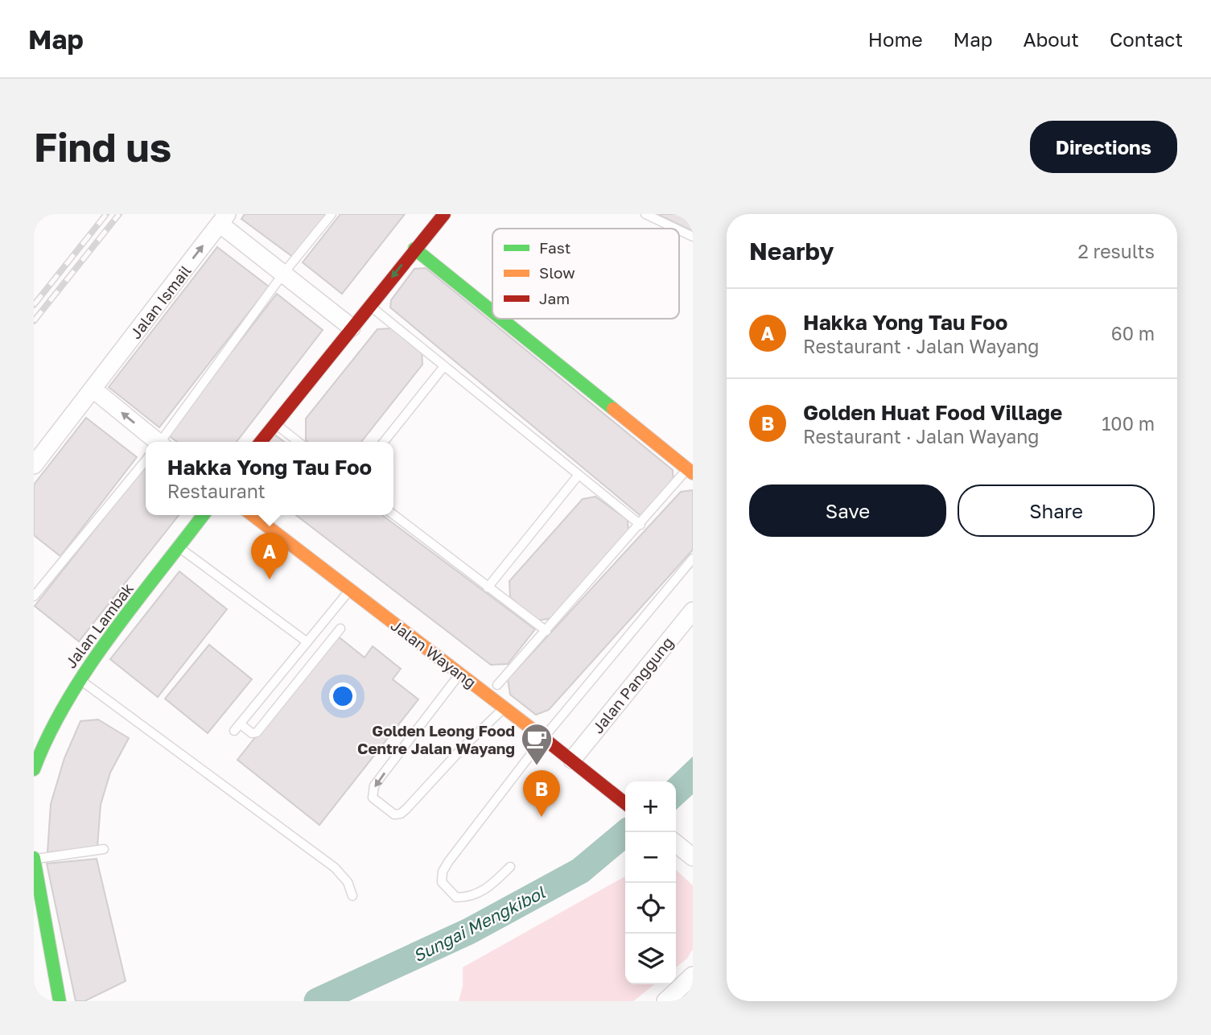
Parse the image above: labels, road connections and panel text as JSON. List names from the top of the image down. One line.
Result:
{"streets":{"street":["Jalan Ismail","Jalan Lambak","Jalan Wayang","Jalan Panggung"]},"crossings":[["Jalan Wayang","Jalan Panggung"]],"one_way":["Jalan Ismail"],"water":["Sungai Mengkibol"],"places":{"cafe":["Golden Leong Food Centre Jalan Wayang"]},"legend":["Fast","Slow","Jam"],"page":{"header":"Map","nav":["Home","Map","About","Contact"],"buttons":["Directions",["Save","Share"]],"title":"Find us","heading":["Nearby","2 results"],"list":[{"mark":"A","name":"Hakka Yong Tau Foo","note":"Restaurant · Jalan Wayang","value":"60 m"},{"mark":"B","name":"Golden Huat Food Village","note":"Restaurant · Jalan Wayang","value":"100 m"}],"popup":["Hakka Yong Tau Foo","Restaurant"],"pins":["A","B"],"map_buttons":["+","−"]}}
